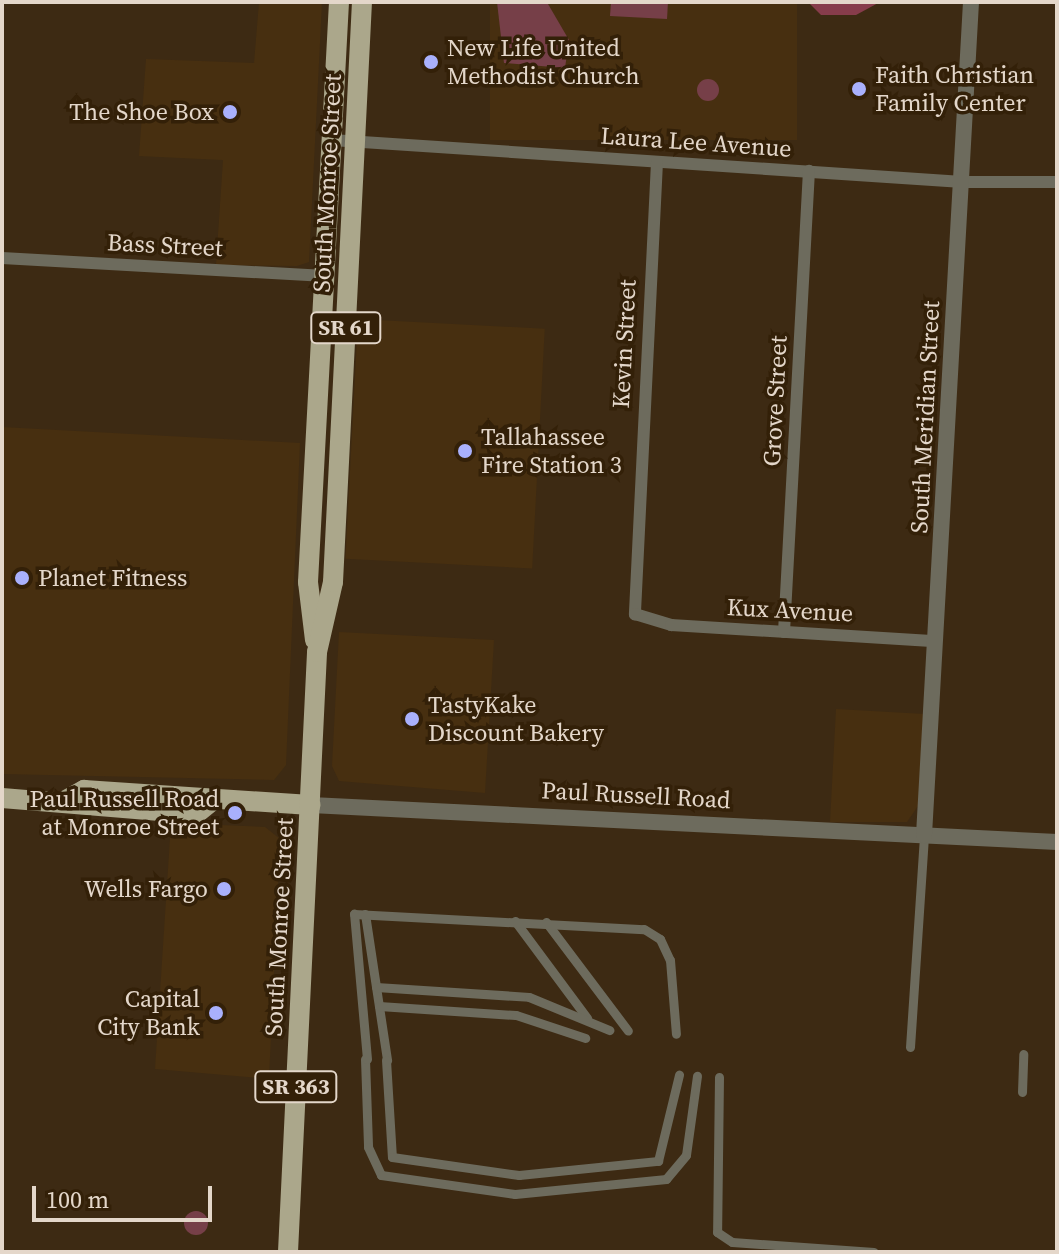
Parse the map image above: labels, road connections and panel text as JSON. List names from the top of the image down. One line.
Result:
{"streets":{"main road":["South Monroe Street","SR 61","Paul Russell Road","SR 363"],"street":["Laura Lee Avenue","Bass Street","Kevin Street","Grove Street","South Meridian Street","Kux Avenue"]},"crossings":[["Laura Lee Avenue","South Monroe Street"],["Laura Lee Avenue","Kevin Street"],["Laura Lee Avenue","Grove Street"],["Laura Lee Avenue","South Meridian Street"],["South Monroe Street","Bass Street"],["South Monroe Street","Paul Russell Road"],["Kevin Street","Kux Avenue"],["Grove Street","Kux Avenue"],["South Meridian Street","Kux Avenue"],["South Meridian Street","Paul Russell Road"]],"places":["New Life United Methodist Church","Faith Christian Family Center","The Shoe Box","Tallahassee Fire Station 3","Planet Fitness","TastyKake Discount Bakery","Paul Russell Road at Monroe Street","Wells Fargo","Capital City Bank"],"scale_bar":"100 m"}
